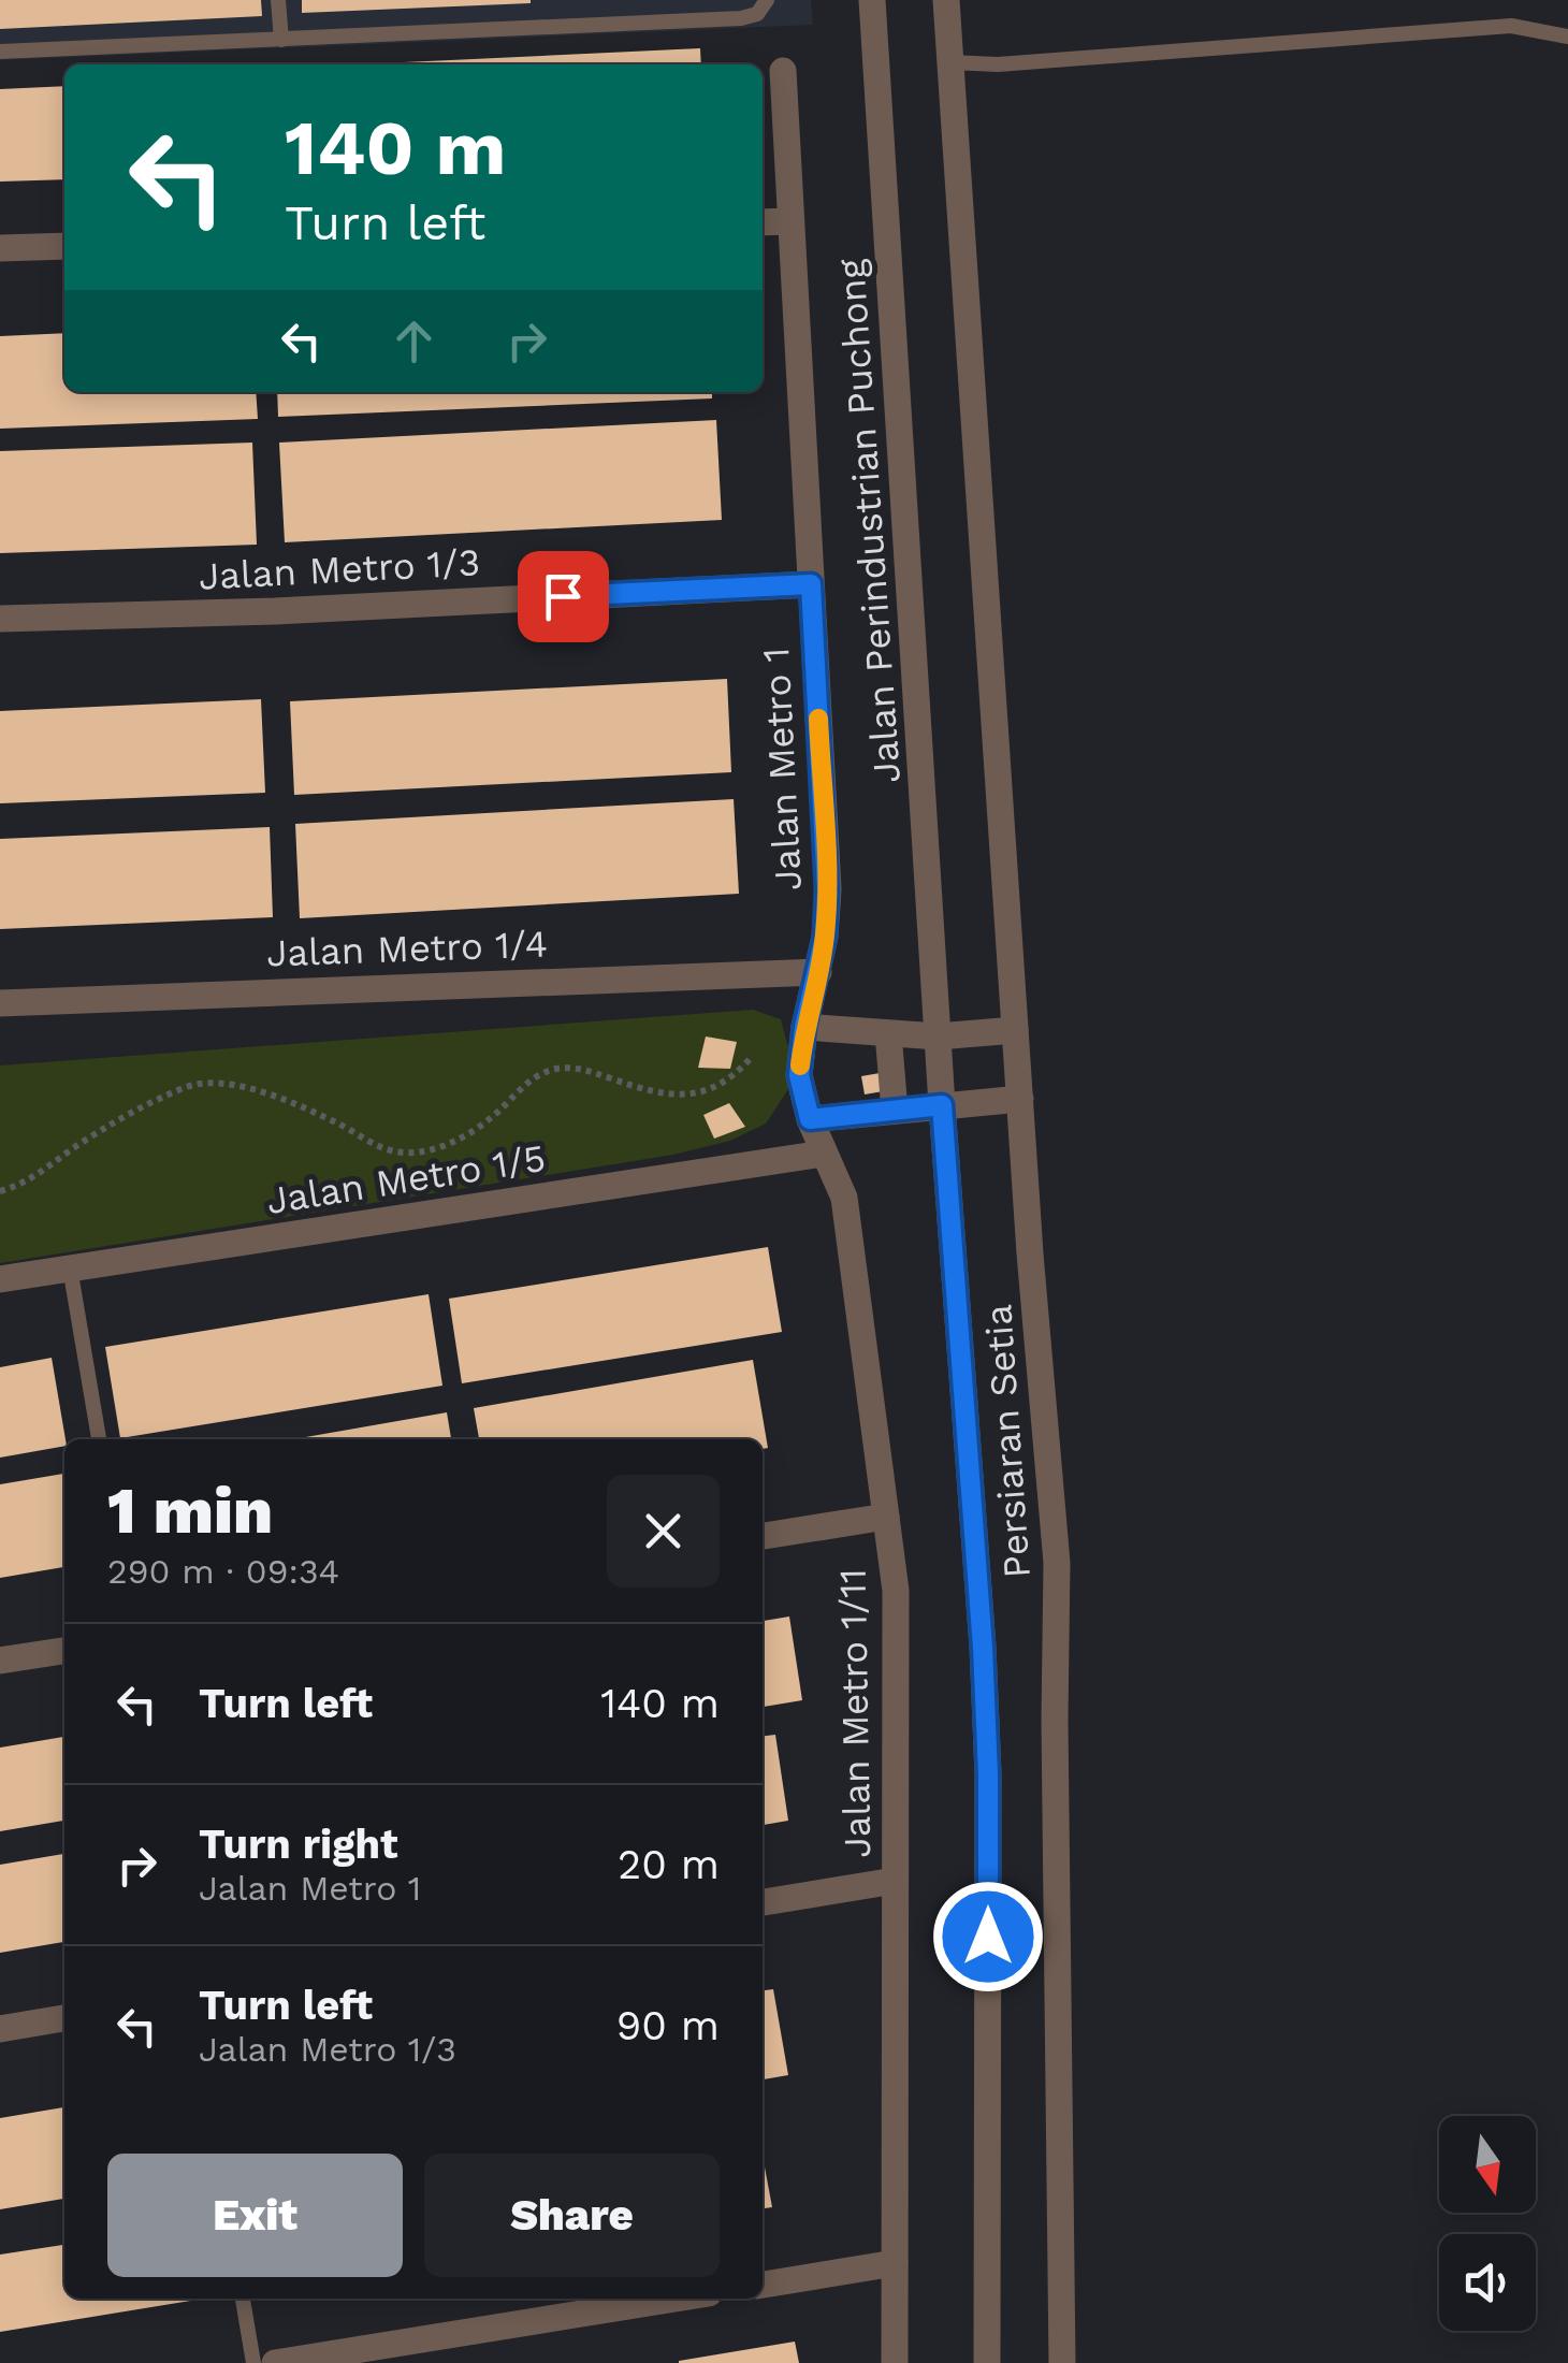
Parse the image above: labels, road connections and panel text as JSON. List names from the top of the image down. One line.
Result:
{"streets":{"street":["Jalan Perindustrian Puchong","Jalan Metro 1/3","Jalan Metro 1","Jalan Metro 1/4","Jalan Metro 1/5","Persiaran Setia","Jalan Metro 1/11"]},"crossings":[["Jalan Perindustrian Puchong","Persiaran Setia"],["Jalan Metro 1/3","Jalan Metro 1"],["Jalan Metro 1","Jalan Metro 1/4"],["Jalan Metro 1","Jalan Metro 1/11"],["Jalan Metro 1/5","Jalan Metro 1/11"]],"north":"bottom","page":{"turn":["140 m","Turn left"],"heading":["1 min","290 m · 09:34"],"list":[{"name":"Turn left","value":"140 m"},{"name":"Turn right","note":"Jalan Metro 1","value":"20 m"},{"name":"Turn left","note":"Jalan Metro 1/3","value":"90 m"}],"buttons":["Exit","Share"]}}
